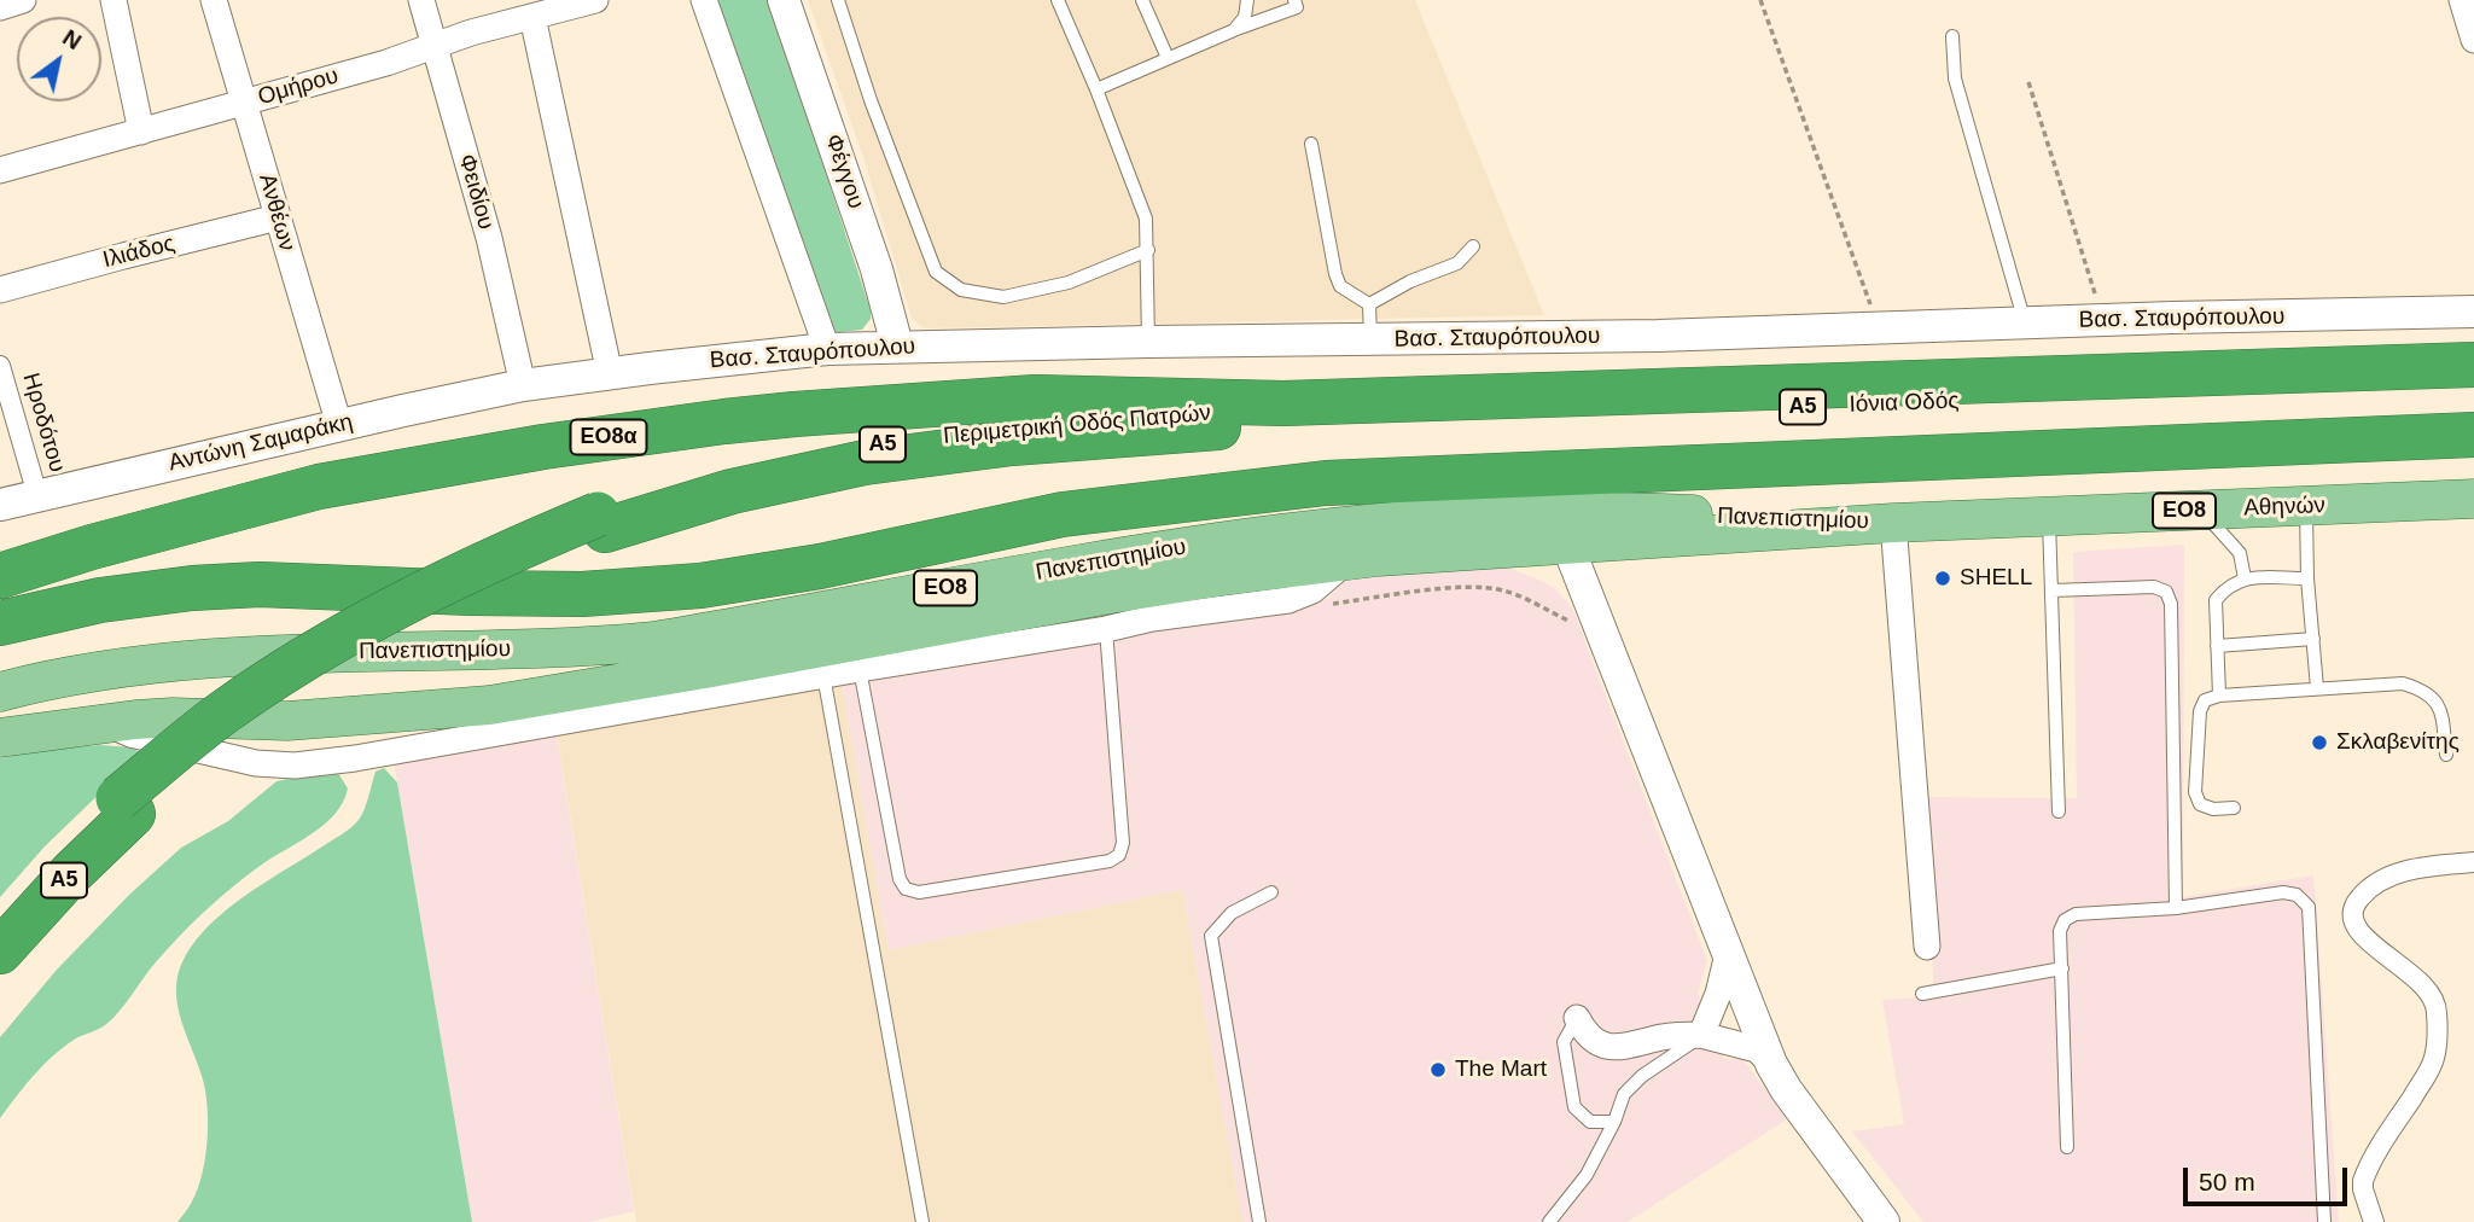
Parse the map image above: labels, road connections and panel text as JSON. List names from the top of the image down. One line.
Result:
{"streets":{"highway":["Ιόνια Οδός","Α5","Περιμετρική Οδός Πατρών","ΕΟ8α"],"main road":["Αθηνών","ΕΟ8","Πανεπιστημίου"],"street":["Ομήρου","Φέγγου","Φειδίου","Ανθέων","Ιλιάδος","Βασ. Σταυρόπουλου","Ηροδότου","Αντώνη Σαμαράκη"]},"crossings":[["Ομήρου","Φειδίου"],["Ομήρου","Ανθέων"],["Φέγγου","Βασ. Σταυρόπουλου"],["Φειδίου","Βασ. Σταυρόπουλου"],["Φειδίου","Αντώνη Σαμαράκη"],["Ανθέων","Ιλιάδος"],["Ανθέων","Αντώνη Σαμαράκη"],["Βασ. Σταυρόπουλου","Αντώνη Σαμαράκη"],["Ιόνια Οδός","Περιμετρική Οδός Πατρών"],["Ιόνια Οδός","ΕΟ8α"],["Ηροδότου","Αντώνη Σαμαράκη"],["Περιμετρική Οδός Πατρών","ΕΟ8α"],["Αθηνών","Πανεπιστημίου"]],"places":["SHELL","Σκλαβενίτης","The Mart"],"scale_bar":"50 m","north":"top right"}
